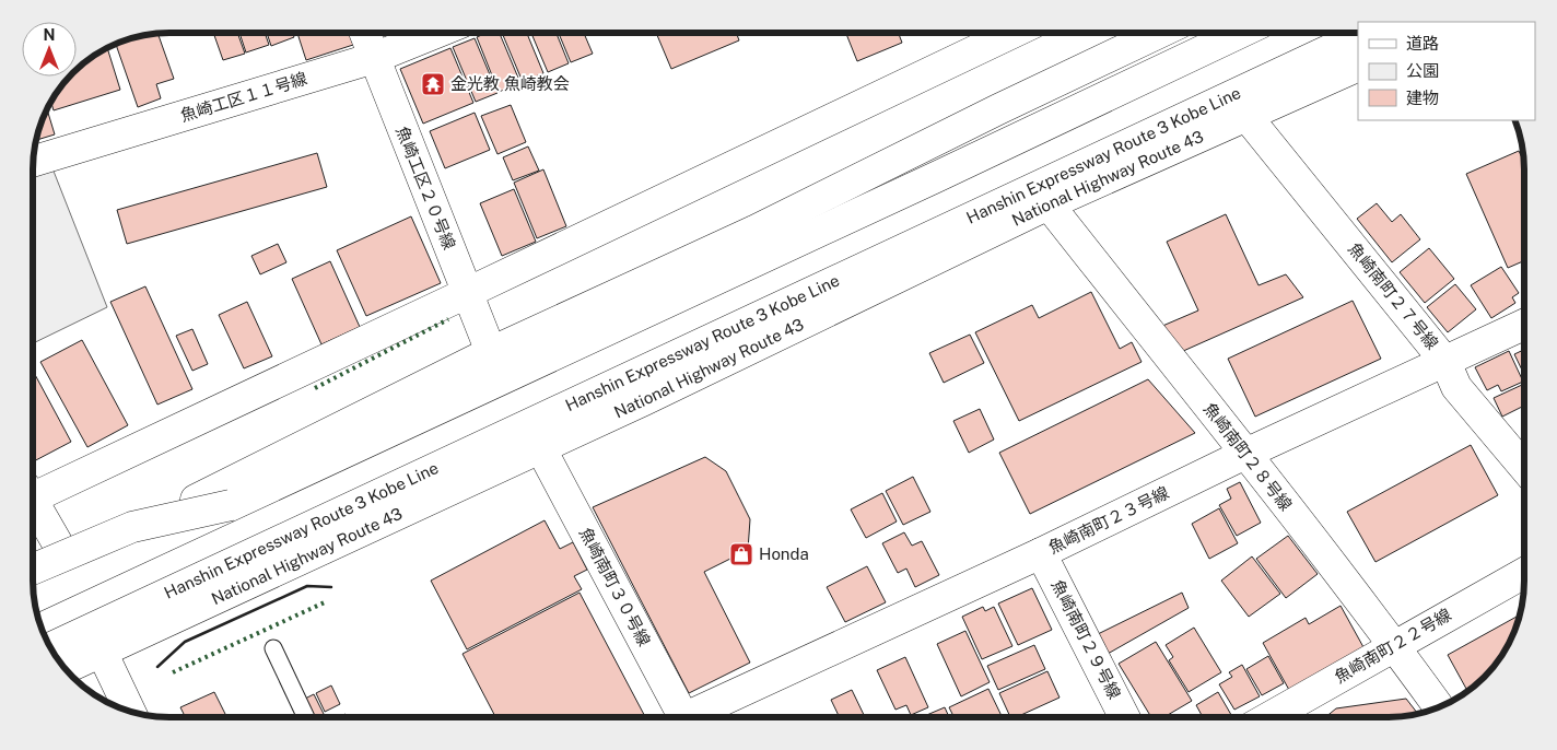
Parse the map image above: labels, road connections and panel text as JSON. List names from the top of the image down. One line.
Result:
{"streets":{"main road":["魚崎工区１１号線","Hanshin Expressway Route 3 Kobe Line","National Highway Route 43","魚崎工区２０号線","魚崎南町２７号線","魚崎南町２８号線","魚崎南町２３号線","魚崎南町３０号線","魚崎南町２９号線","魚崎南町２２号線"]},"crossings":[["魚崎工区１１号線","魚崎工区２０号線"],["National Highway Route 43","魚崎南町２７号線"],["National Highway Route 43","魚崎南町２８号線"],["National Highway Route 43","魚崎南町３０号線"],["魚崎南町２７号線","魚崎南町２３号線"],["魚崎南町２８号線","魚崎南町２３号線"],["魚崎南町２８号線","魚崎南町２２号線"],["魚崎南町２３号線","魚崎南町２９号線"]],"places":{"temple":["金光教 魚崎教会"],"shop":["Honda"]},"legend":["道路","公園","建物"],"north":"top"}
